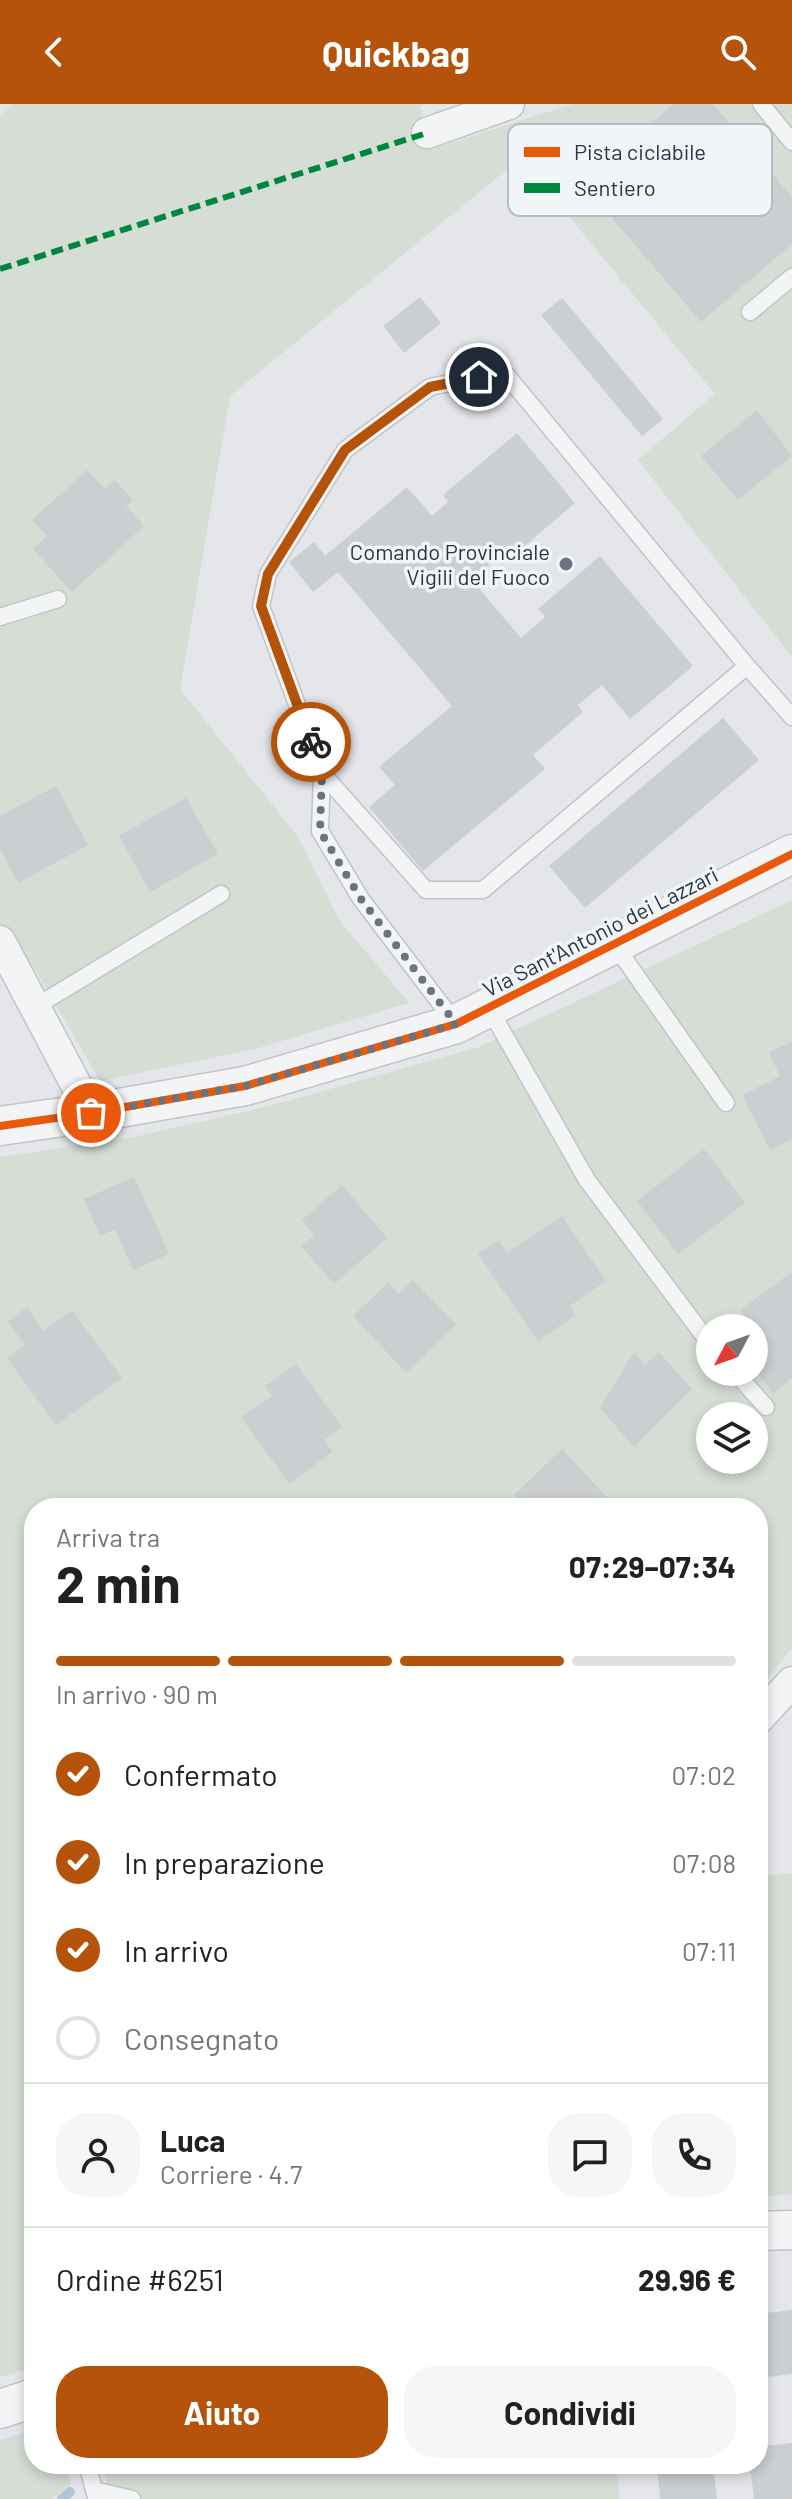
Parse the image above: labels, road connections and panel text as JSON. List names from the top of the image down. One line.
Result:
{"streets":{"street":["Via Sant'Antonio dei Lazzari"]},"places":["Comando Provinciale Vigili del Fuoco"],"legend":["Pista ciclabile","Sentiero"],"north":"bottom left","page":{"header":"Quickbag","heading":["2 min","Arriva tra","07:29–07:34"],"panel":["Luca","Corriere · 4.7","Ordine #6251","29.96 €"],"bar":"In arrivo · 90 m","list":[["Confermato","07:02"],["In preparazione","07:08"],["In arrivo","07:11"],"Consegnato"],"buttons":["Aiuto","Condividi"]}}
